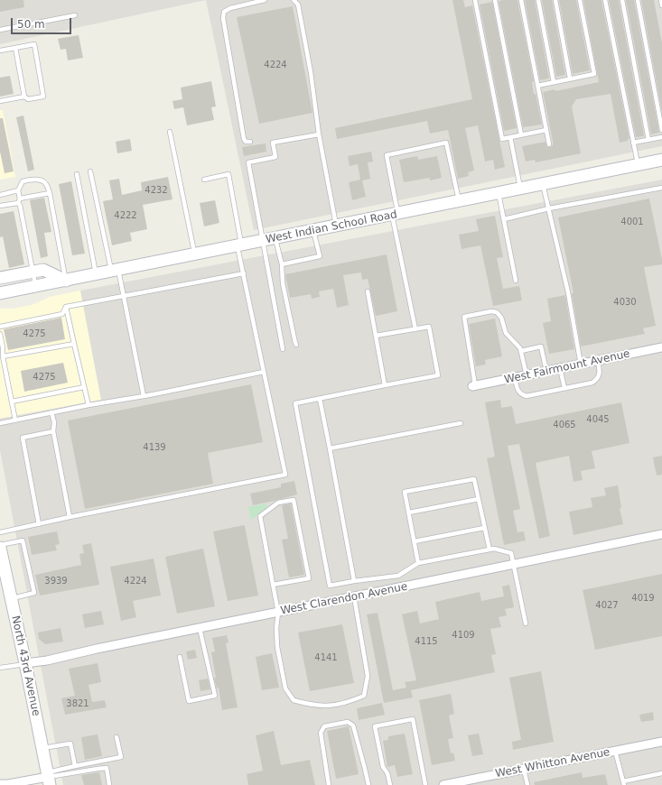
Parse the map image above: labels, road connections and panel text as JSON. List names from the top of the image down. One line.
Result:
{"streets":{"main road":["West Indian School Road","North 43rd Avenue"],"street":["West Fairmount Avenue","West Clarendon Avenue","West Whitton Avenue"]},"crossings":[["West Clarendon Avenue","North 43rd Avenue"]],"house_numbers":["4224","4232","4222","4001","4030","4275","4275","4045","4065","4139","3939","4224","4019","4027","4109","4115","4141","3821"],"scale_bar":"50 m"}
